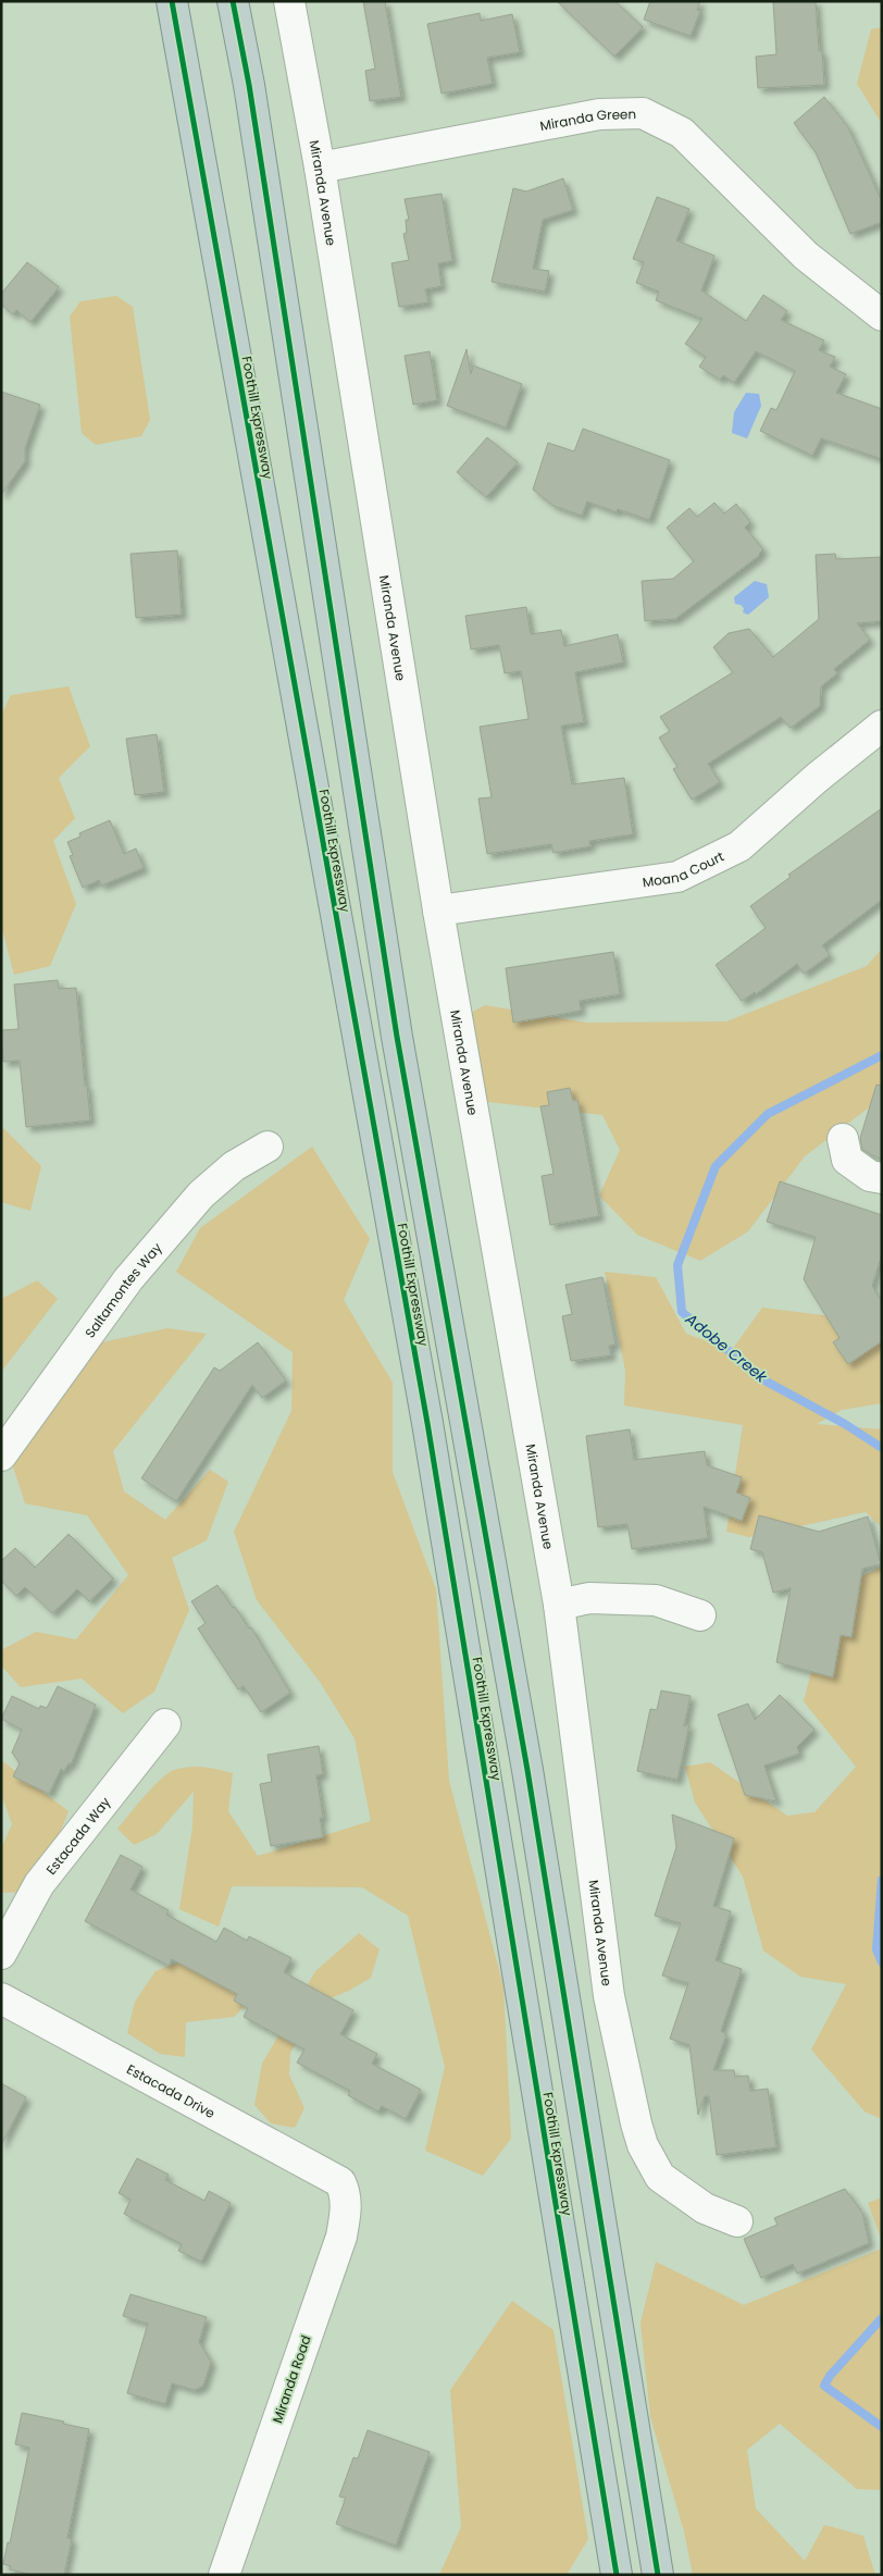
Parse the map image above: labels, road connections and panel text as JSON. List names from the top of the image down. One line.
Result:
{"streets":{"highway":["Foothill Expressway"],"street":["Miranda Green","Miranda Avenue","Moana Court","Saltamontes Way","Estacada Way","Estacada Drive","Miranda Road"]},"crossings":[["Miranda Green","Miranda Avenue"],["Miranda Avenue","Moana Court"],["Estacada Drive","Miranda Road"]],"water":["Adobe Creek"]}
